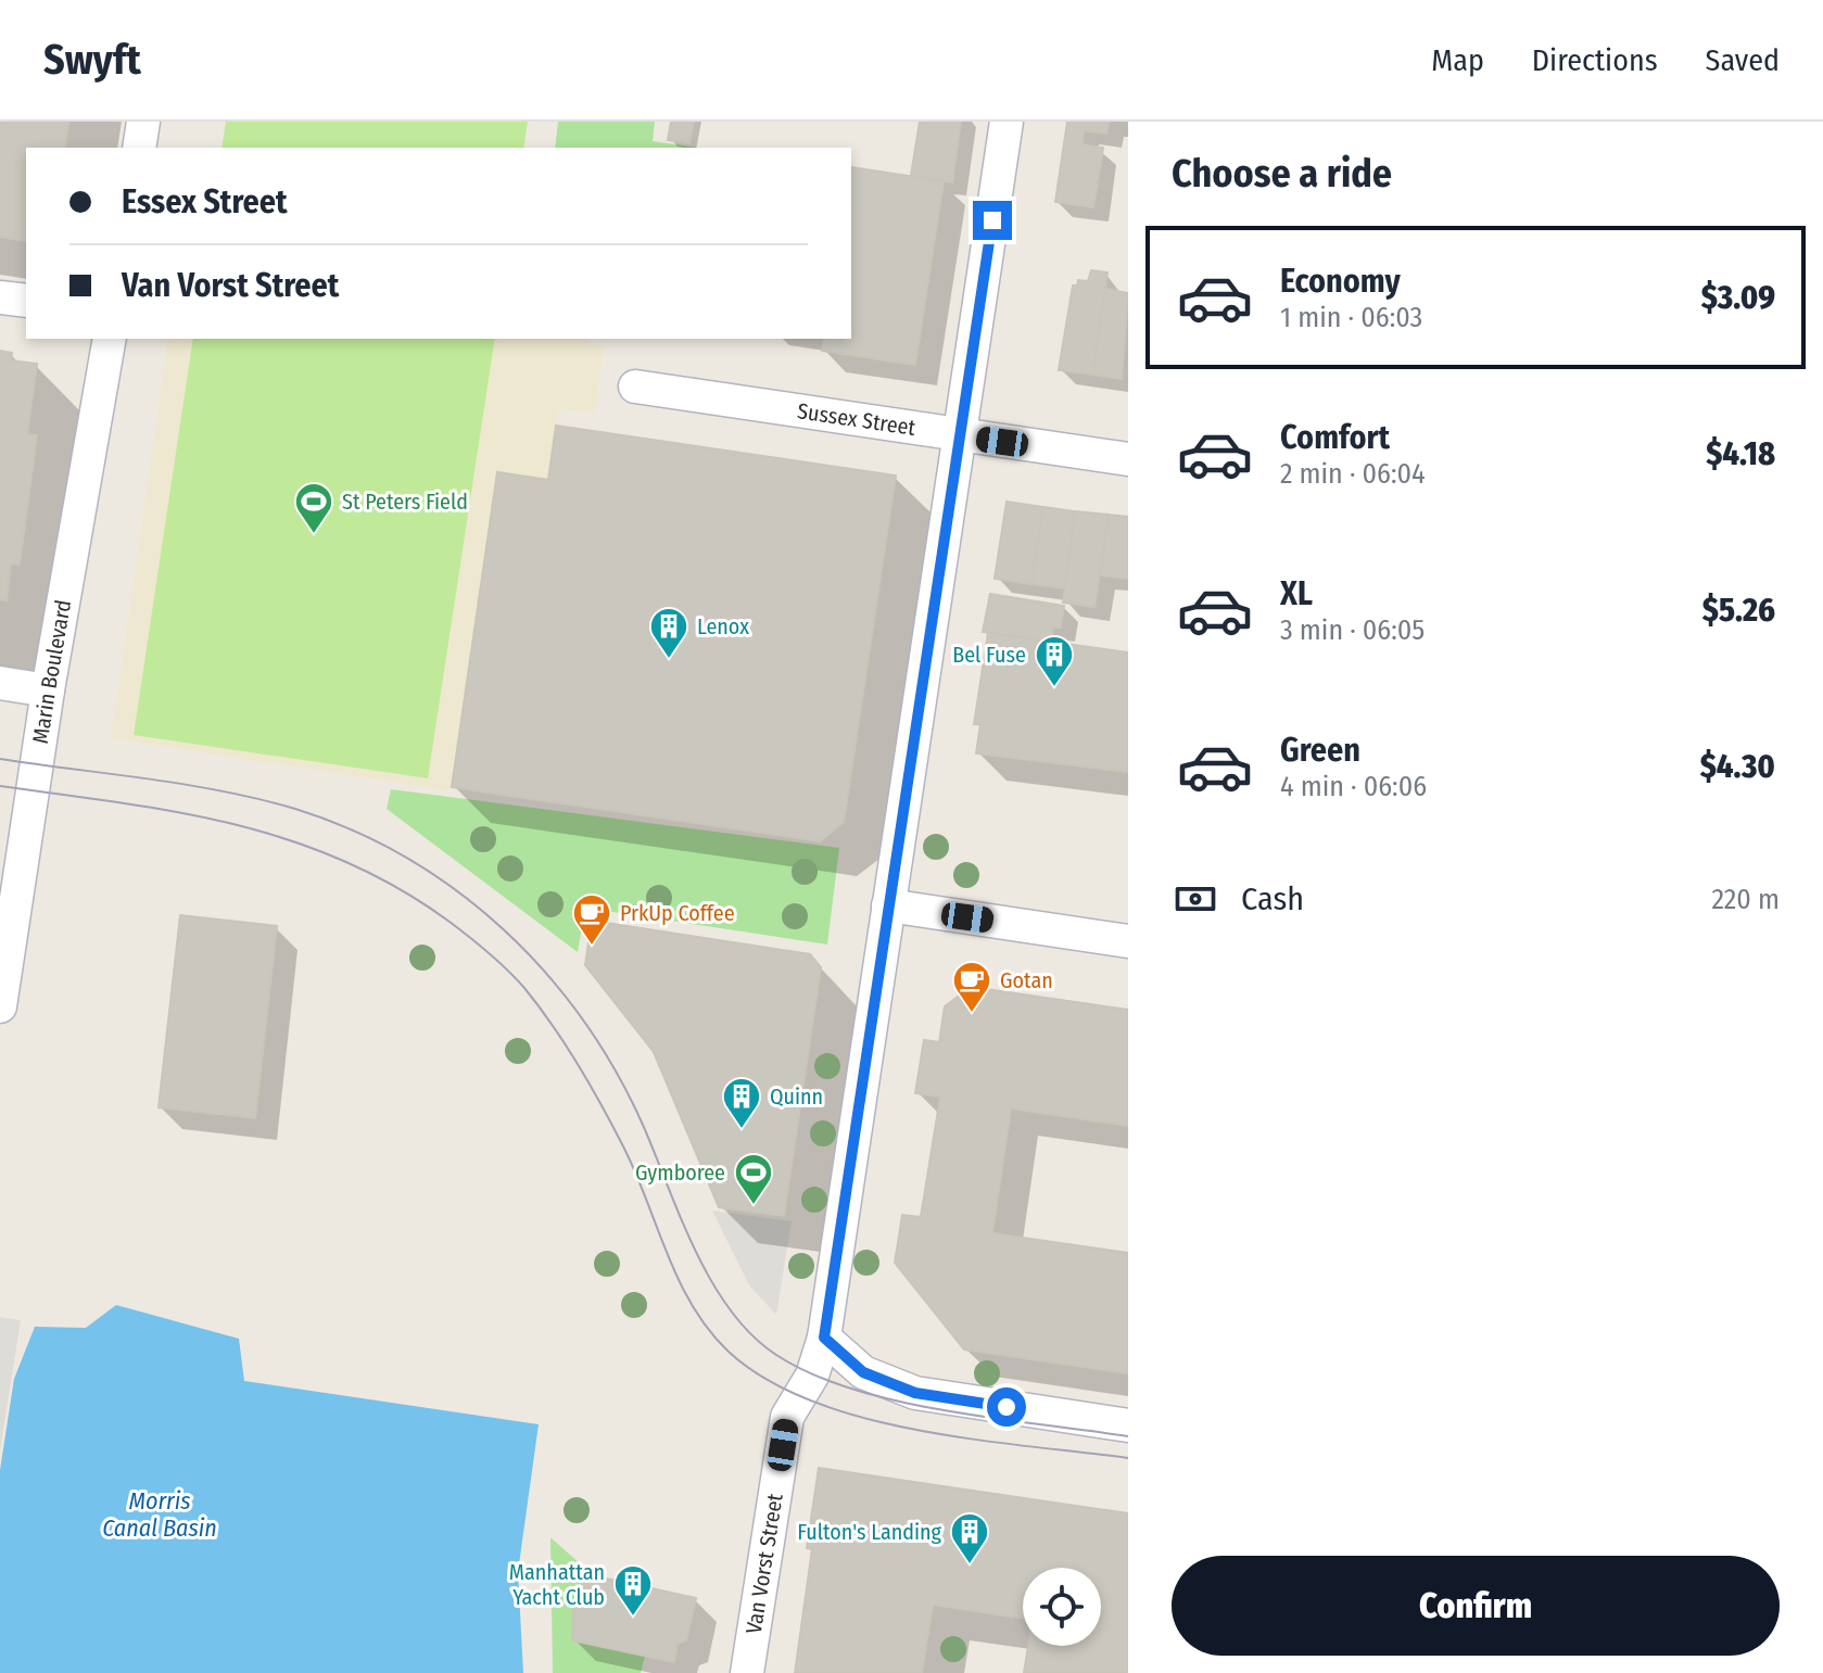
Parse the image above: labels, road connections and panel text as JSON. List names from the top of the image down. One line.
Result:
{"streets":{"street":["Sussex Street","Marin Boulevard","Van Vorst Street"]},"crossings":[["Sussex Street","Van Vorst Street"]],"water":["Morris Canal Basin"],"places":{"sports":["St Peters Field","Gymboree"],"building":["Lenox","Bel Fuse","Quinn","Fulton's Landing","Manhattan Yacht Club"],"cafe":["PrkUp Coffee","Gotan"]},"page":{"header":"Swyft","nav":["Map","Directions","Saved"],"heading":"Choose a ride","banner":["Essex Street","Van Vorst Street"],"list":[{"name":"Economy","note":"1 min · 06:03","value":"$3.09"},{"name":"Comfort","note":"2 min · 06:04","value":"$4.18"},{"name":"XL","note":"3 min · 06:05","value":"$5.26"},{"name":"Green","note":"4 min · 06:06","value":"$4.30"}],"pay":["Cash","220 m"],"buttons":"Confirm"}}
